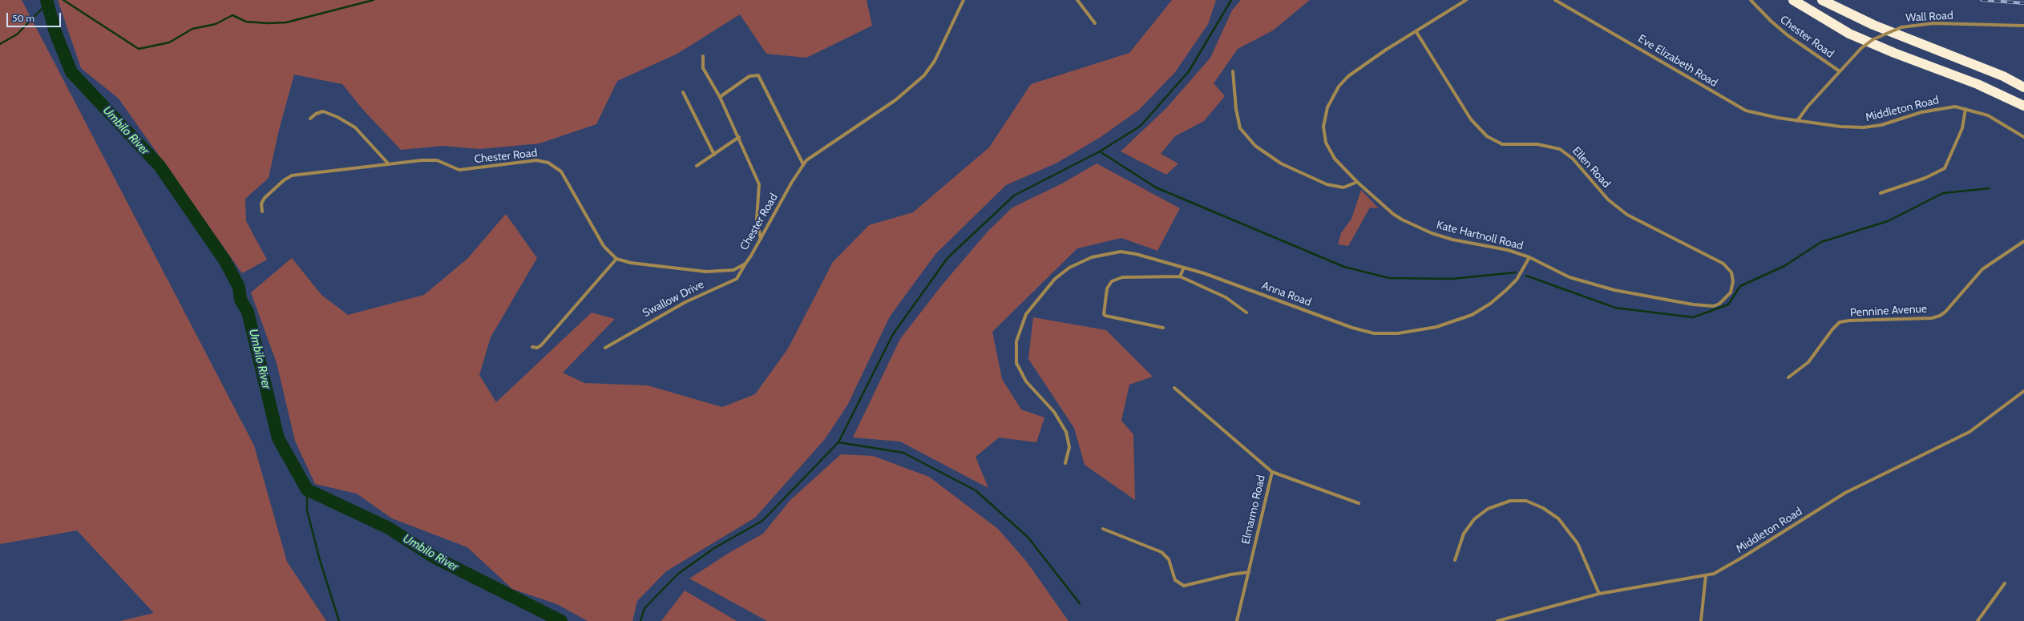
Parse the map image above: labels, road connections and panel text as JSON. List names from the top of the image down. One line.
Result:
{"streets":{"street":["Wall Road","Chester Road","Eve Elizabeth Road","Middleton Road","Ellen Road","Kate Hartnoll Road","Anna Road","Swallow Drive","Pennine Avenue","Elmarmo Road"]},"crossings":[["Wall Road","Chester Road"],["Wall Road","Eve Elizabeth Road"],["Wall Road","Middleton Road"],["Chester Road","Swallow Drive"],["Eve Elizabeth Road","Middleton Road"],["Ellen Road","Kate Hartnoll Road"],["Kate Hartnoll Road","Anna Road"]],"water":["Umbilo River"],"scale_bar":"50 m"}
